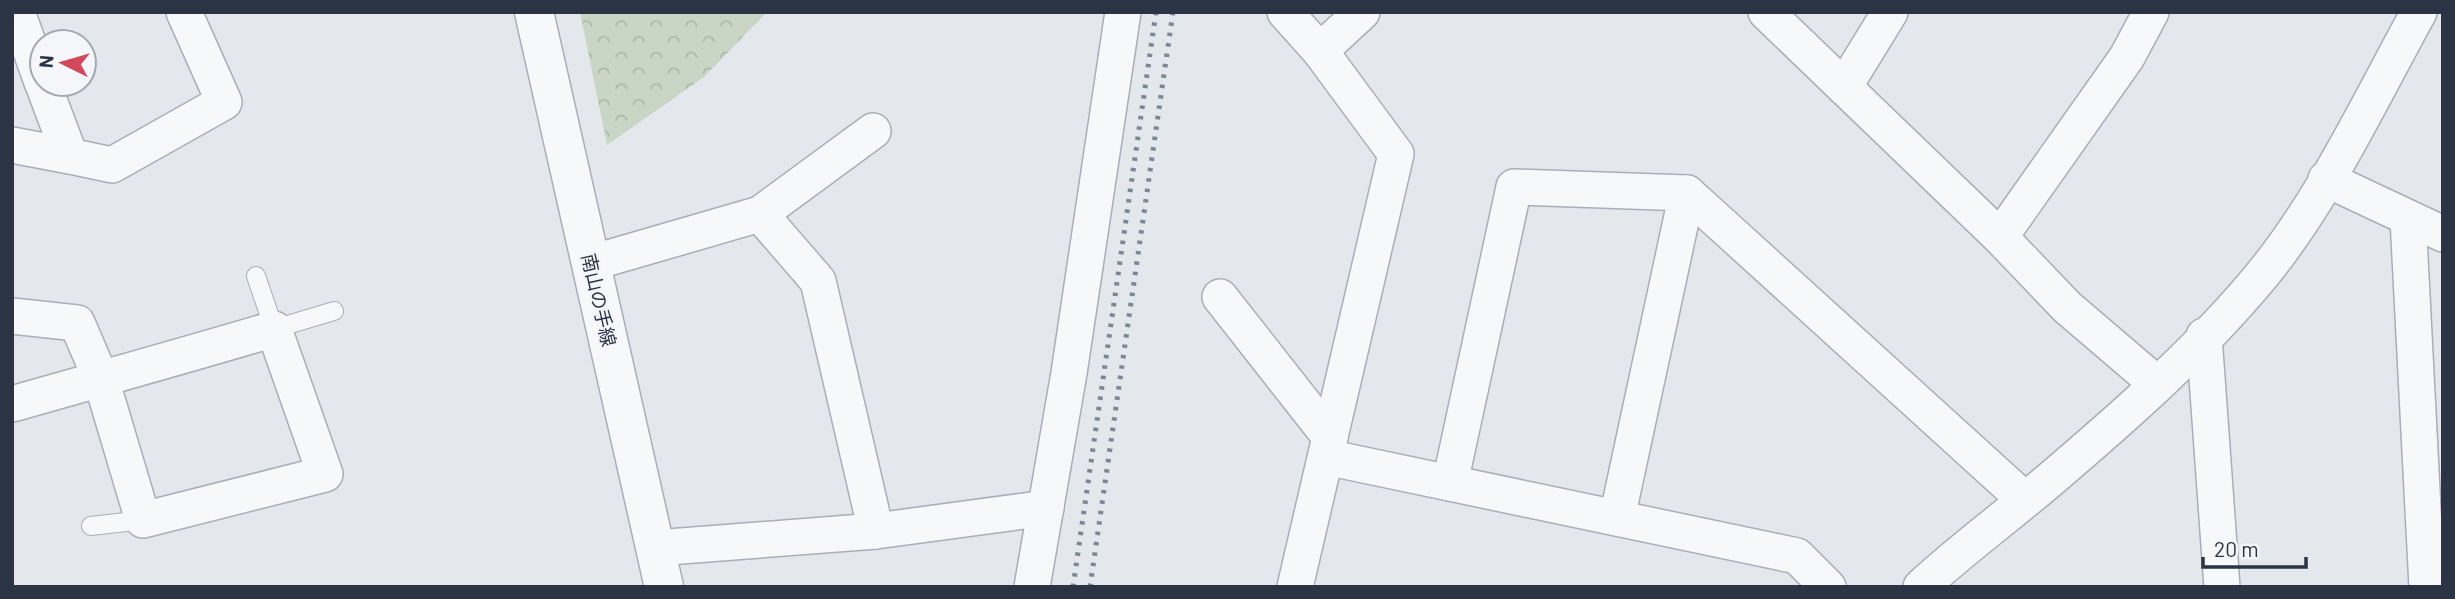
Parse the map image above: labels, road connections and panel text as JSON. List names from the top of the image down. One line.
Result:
{"streets":{"street":["南山の手線"]},"scale_bar":"20 m","north":"left"}
